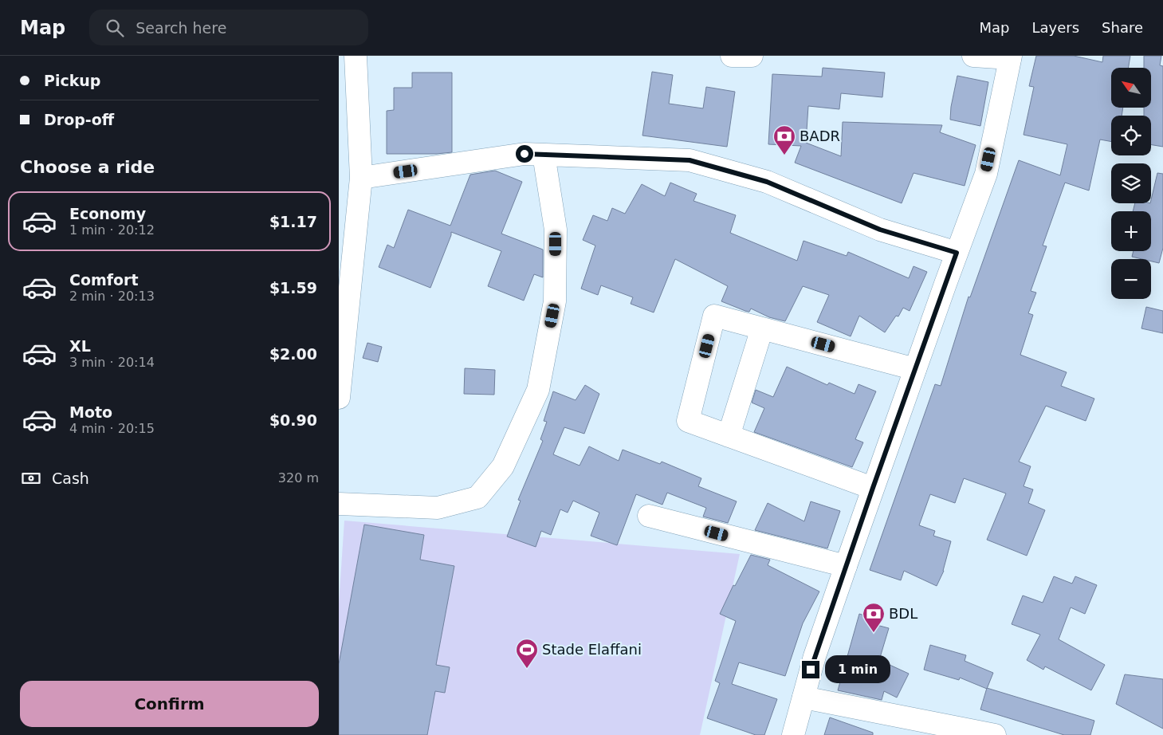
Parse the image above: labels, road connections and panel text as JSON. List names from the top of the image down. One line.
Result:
{"places":{"bank":["BADR","BDL"],"sports":["Stade Elaffani"]},"north":"top left","page":{"header":"Map","search":"Search here","nav":["Map","Layers","Share"],"banner":["Pickup","Drop-off"],"map_buttons":["+","−"],"heading":"Choose a ride","list":[{"name":"Economy","note":"1 min · 20:12","value":"$1.17"},{"name":"Comfort","note":"2 min · 20:13","value":"$1.59"},{"name":"XL","note":"3 min · 20:14","value":"$2.00"},{"name":"Moto","note":"4 min · 20:15","value":"$0.90"}],"pay":["Cash","320 m"],"bubble":"1 min","buttons":"Confirm"}}
